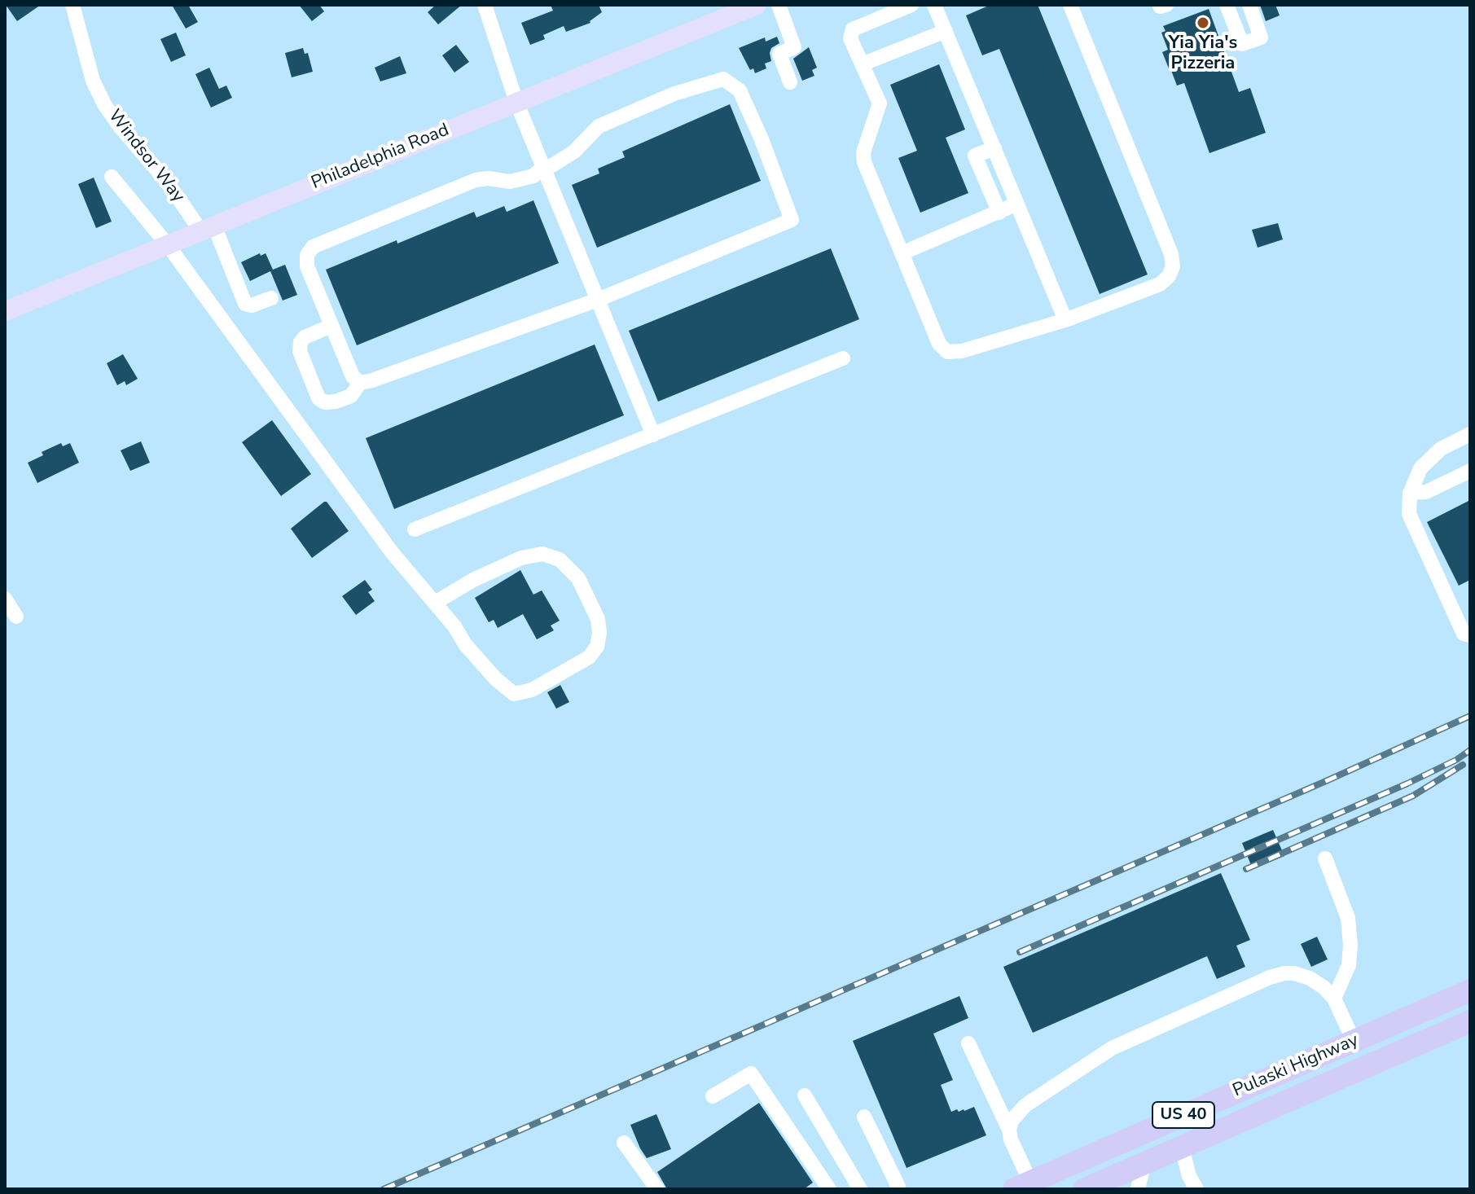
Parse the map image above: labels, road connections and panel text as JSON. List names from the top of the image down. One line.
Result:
{"streets":{"highway":["Pulaski Highway","US 40"],"main road":["Philadelphia Road"],"street":["Windsor Way"]},"crossings":[["Windsor Way","Philadelphia Road"]],"places":["Yia Yia's Pizzeria"]}
